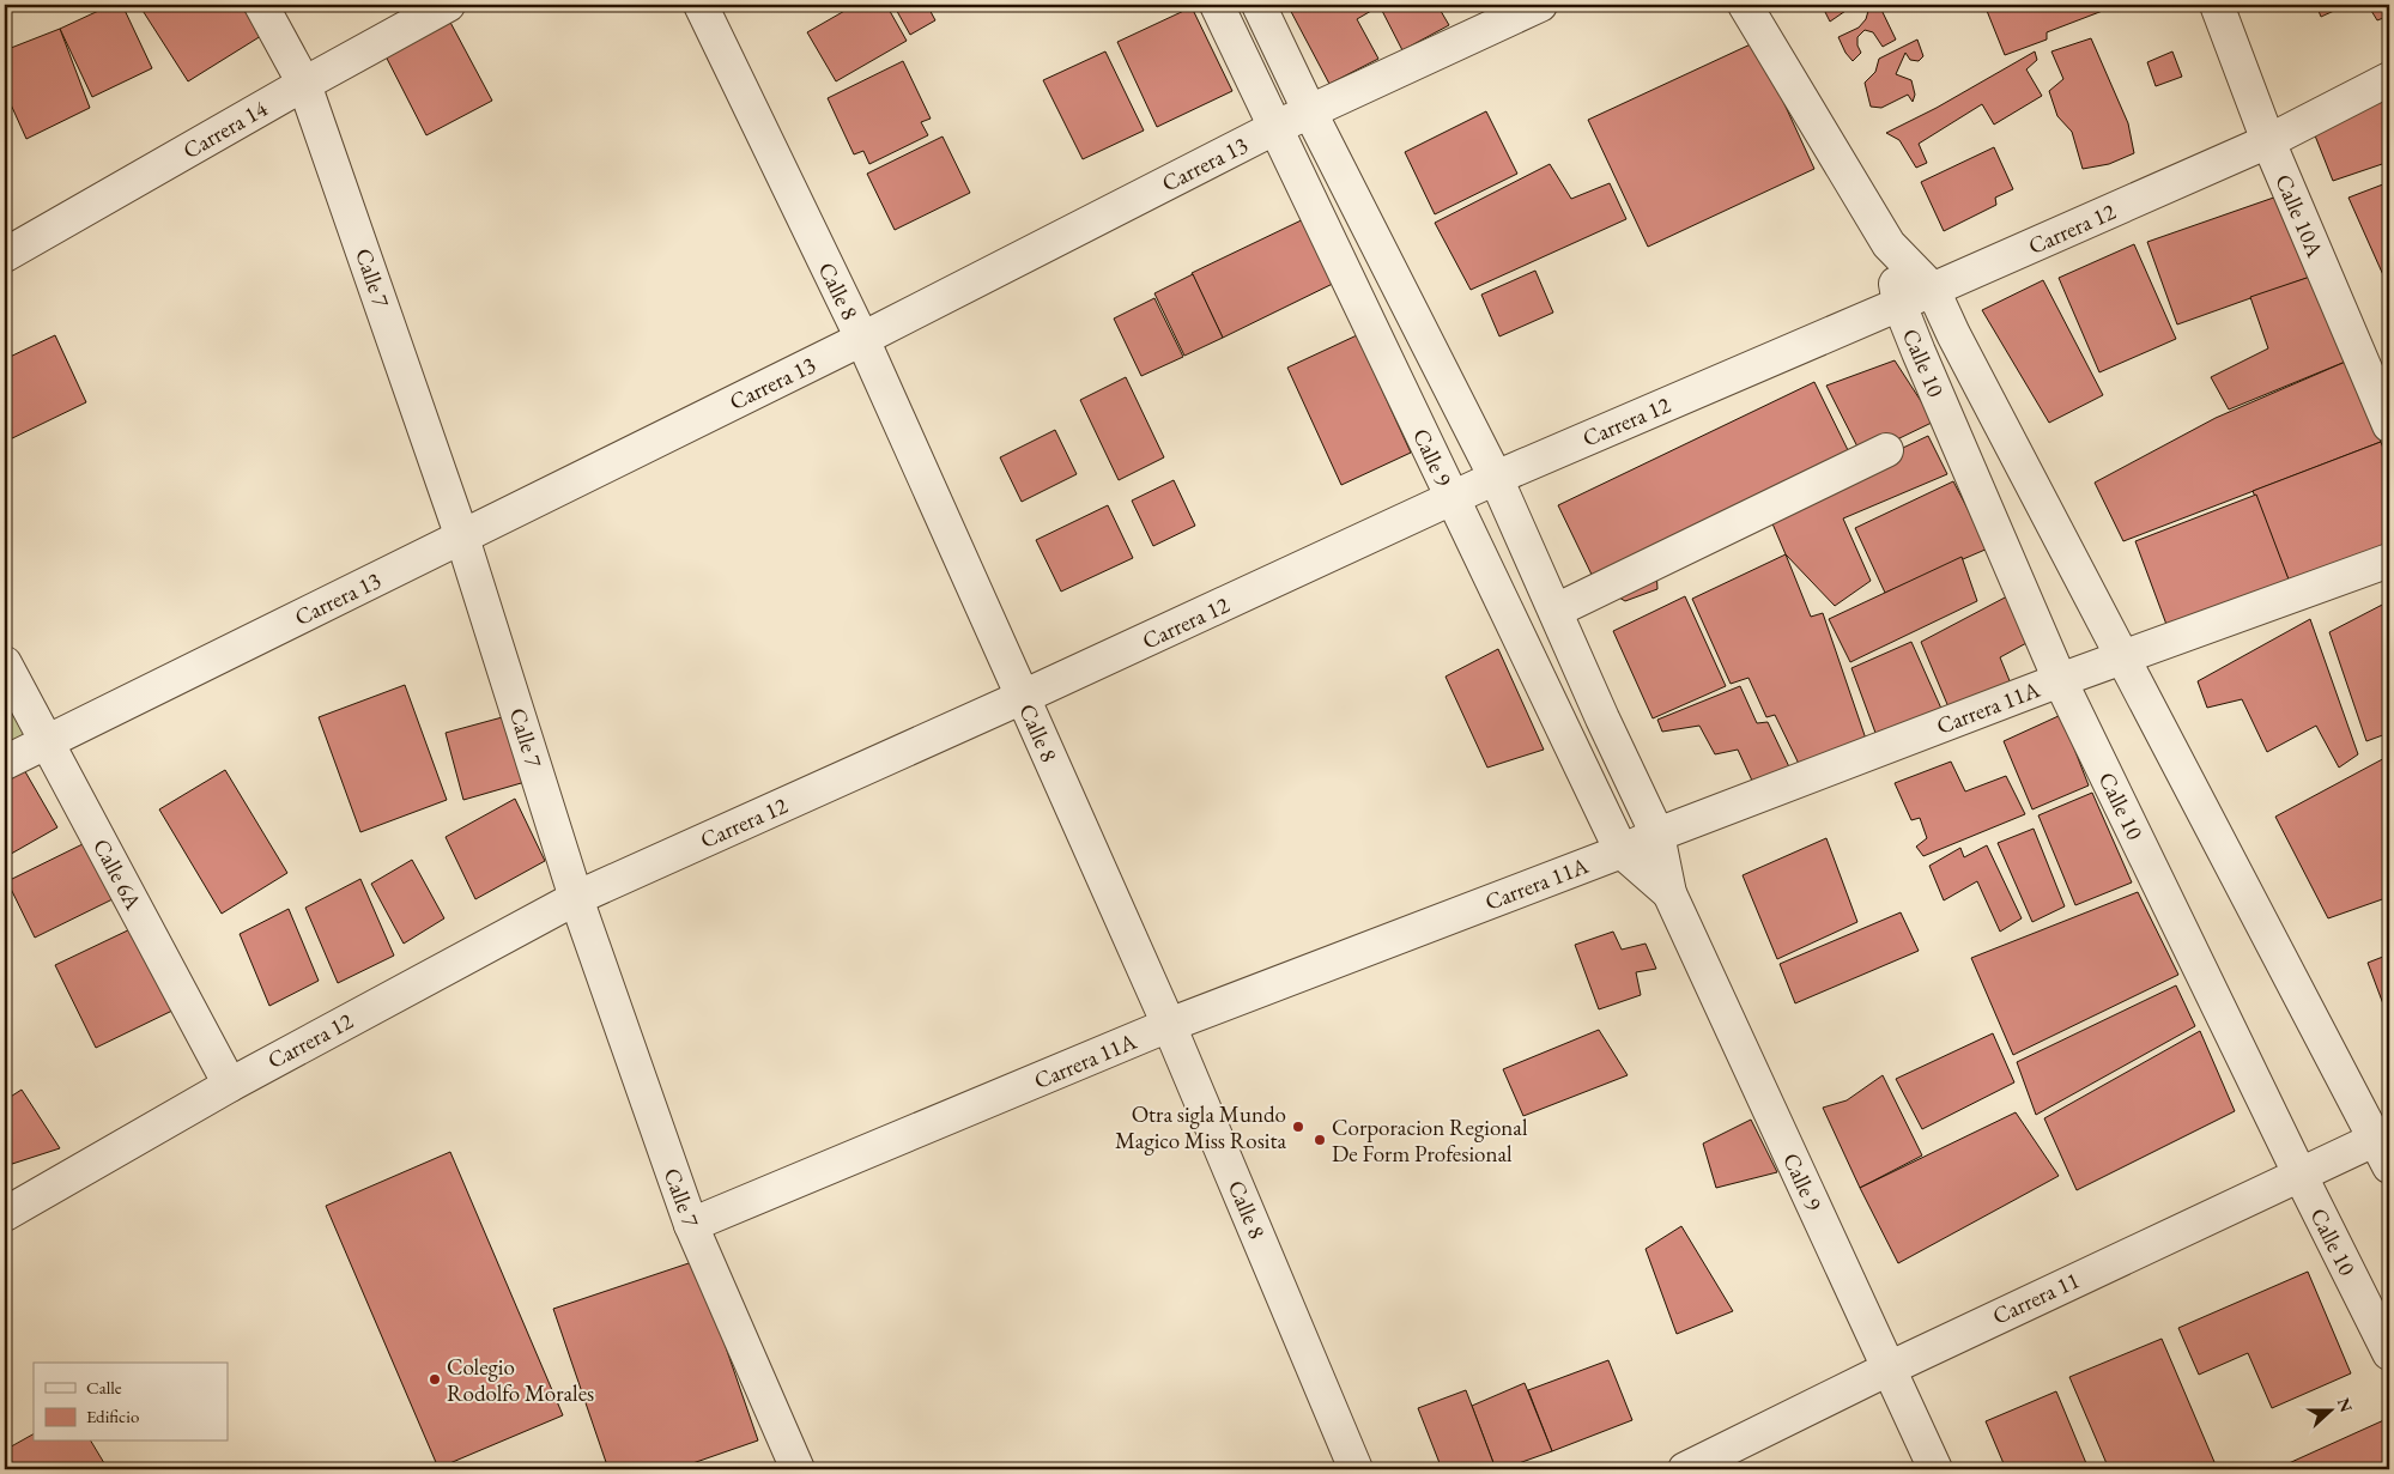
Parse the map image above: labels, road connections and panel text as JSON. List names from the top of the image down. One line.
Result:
{"streets":{"street":["Carrera 14","Carrera 13","Calle 10A","Carrera 12","Calle 7","Calle 8","Calle 10","Calle 9","Carrera 11A","Calle 6A","Carrera 11"]},"crossings":[["Carrera 14","Calle 7"],["Carrera 13","Calle 7"],["Carrera 13","Calle 8"],["Carrera 13","Calle 9"],["Carrera 13","Calle 6A"],["Calle 10A","Carrera 12"],["Carrera 12","Calle 7"],["Carrera 12","Calle 8"],["Carrera 12","Calle 10"],["Carrera 12","Calle 9"],["Carrera 12","Calle 6A"],["Calle 7","Carrera 11A"],["Calle 8","Carrera 11A"],["Calle 10","Carrera 11A"],["Calle 10","Carrera 11"],["Calle 9","Carrera 11A"],["Calle 9","Carrera 11"]],"places":["Otra sigla Mundo Magico Miss Rosita","Corporacion Regional De Form Profesional","Colegio Rodolfo Morales"],"legend":["Calle","Edificio"],"north":"right"}
